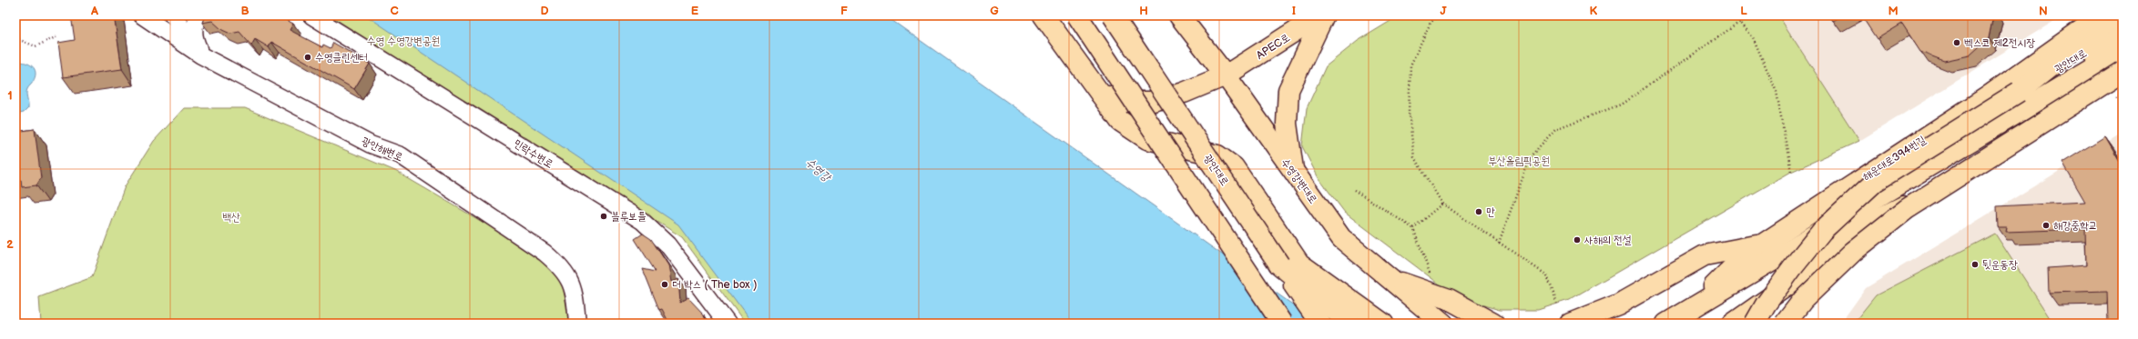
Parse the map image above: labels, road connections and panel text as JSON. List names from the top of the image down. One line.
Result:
{"streets":{"main road":["APEC로","광안대로","해운대로394번길","수영강변대로"],"street":["광안해변로","민락수변로"]},"crossings":[["APEC로","수영강변대로"]],"water":["수영강"],"parks":["수영 수영강변공원","부산올림픽공원","백산"],"places":["벡스코 제2전시장","수영클린센터","만","블루보틀","해강중학교","사해의 전설","뒷운동장","더 박스 ( The box )"],"grid":{"columns":["A","B","C","D","E","F","G","H","I","J","K","L","M","N"],"rows":["1","2"]}}
